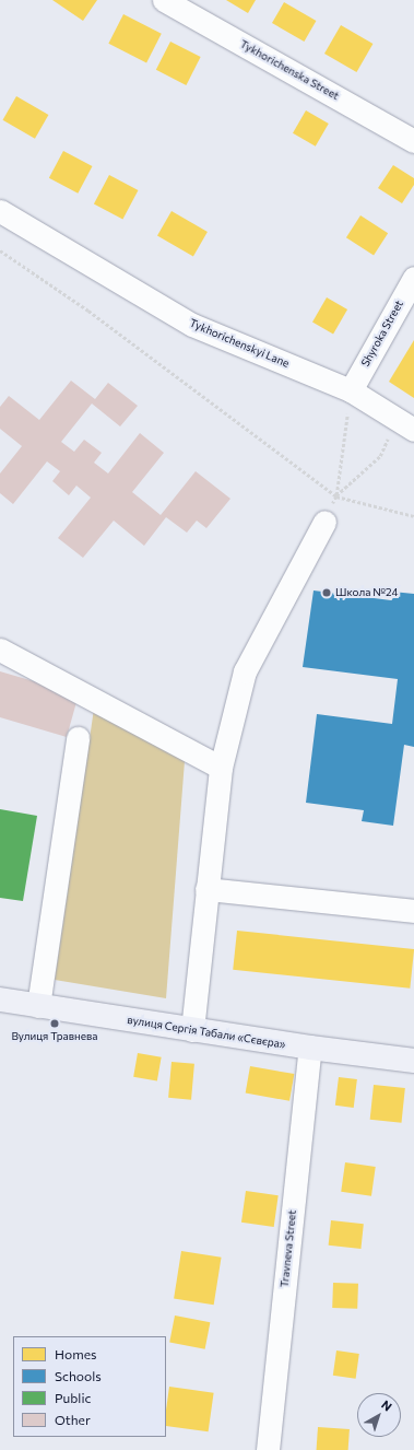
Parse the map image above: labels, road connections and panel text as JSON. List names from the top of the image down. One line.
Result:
{"streets":{"main road":["вулиця Сергія Табали «Сєвєра»"],"street":["Tykhorichenska Street","Shyroka Street","Tykhorichenskyi Lane","Travneva Street"]},"crossings":[["Shyroka Street","Tykhorichenskyi Lane"],["вулиця Сергія Табали «Сєвєра»","Travneva Street"]],"places":["Школа №24","Вулиця Травнева"],"legend":["Homes","Schools","Public","Other"],"north":"top right"}
